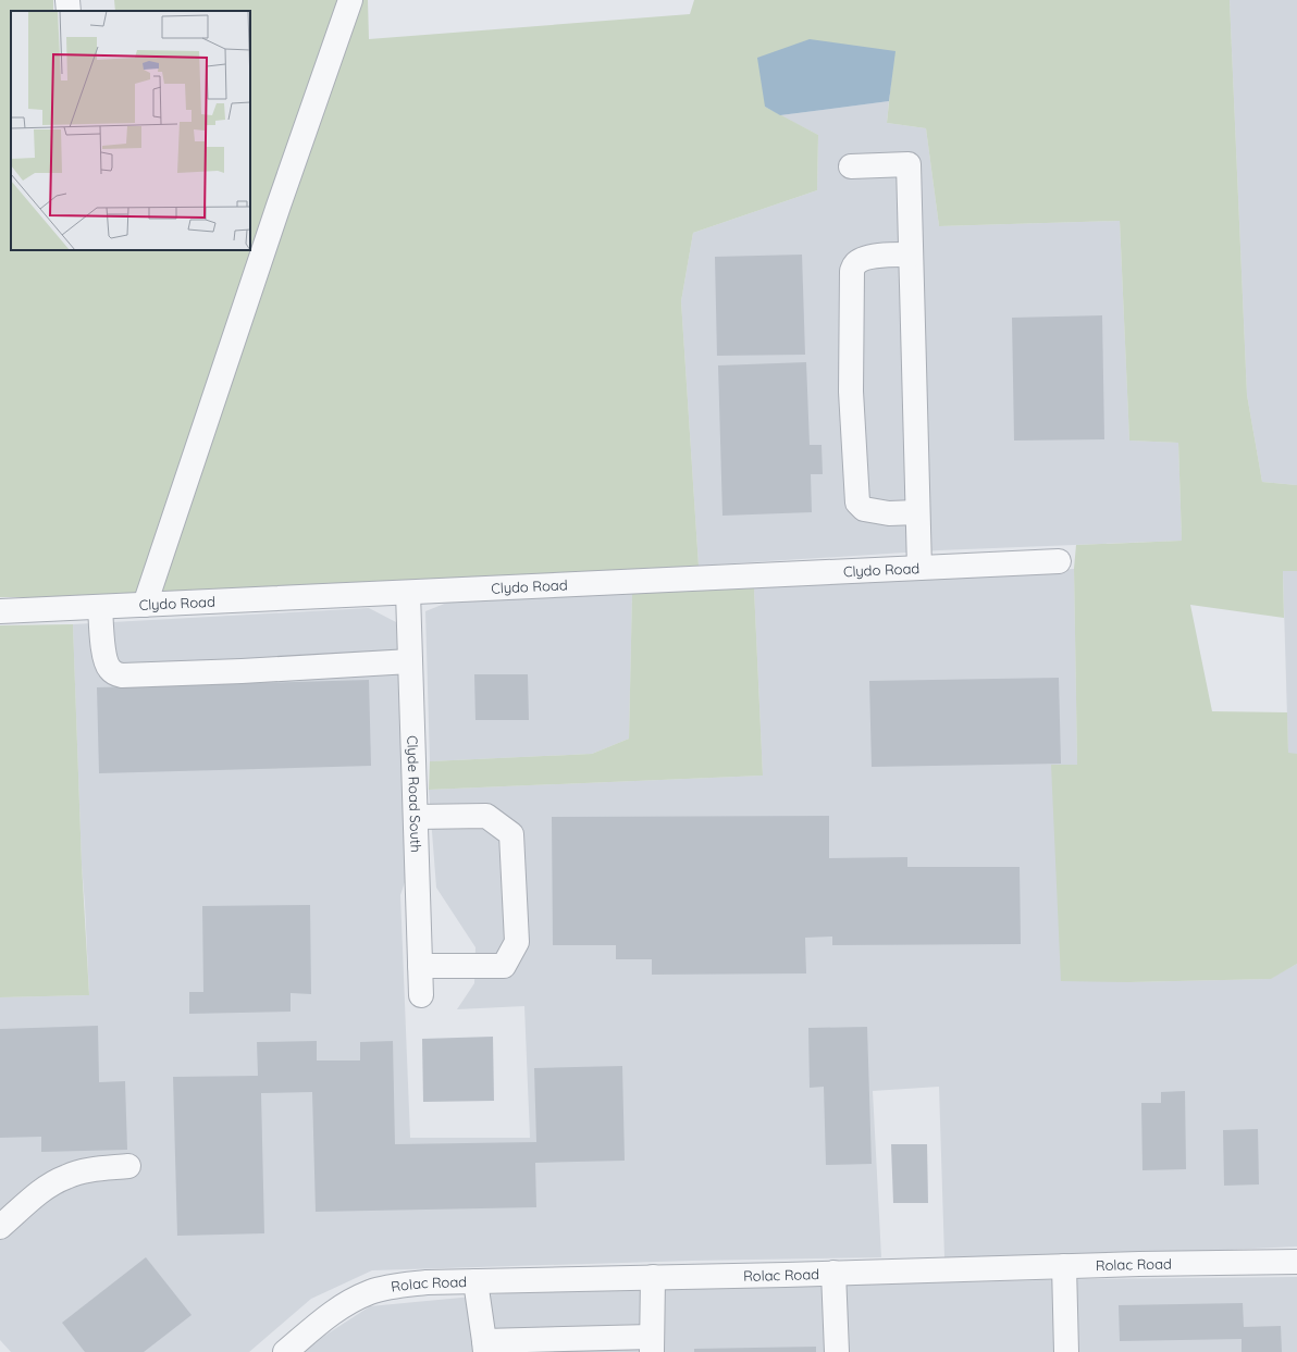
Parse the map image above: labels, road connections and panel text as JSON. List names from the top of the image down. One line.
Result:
{"streets":{"street":["Clydo Road","Clyde Road South","Rolac Road"]},"crossings":[["Clydo Road","Clyde Road South"]]}
